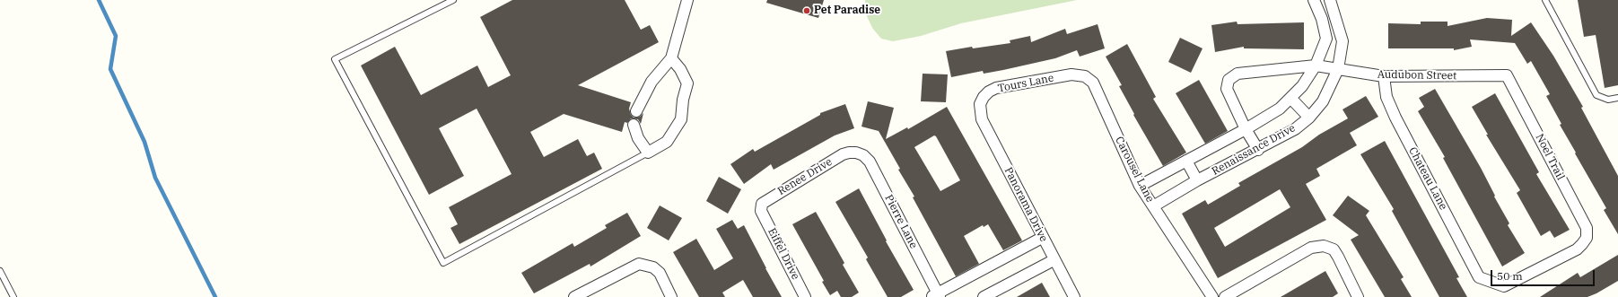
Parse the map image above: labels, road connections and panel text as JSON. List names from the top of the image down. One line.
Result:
{"streets":{"street":["Audubon Street","Tours Lane","Renaissance Drive","Noel Trail","Carousel Lane","Renee Drive","Chateau Lane","Panorama Drive","Pierre Lane","Eiffel Drive"]},"crossings":[["Audubon Street","Renaissance Drive"],["Audubon Street","Noel Trail"],["Audubon Street","Chateau Lane"],["Tours Lane","Carousel Lane"],["Tours Lane","Panorama Drive"],["Renaissance Drive","Carousel Lane"],["Noel Trail","Chateau Lane"],["Renee Drive","Pierre Lane"],["Renee Drive","Eiffel Drive"]],"places":["Pet Paradise"],"scale_bar":"50 m"}
